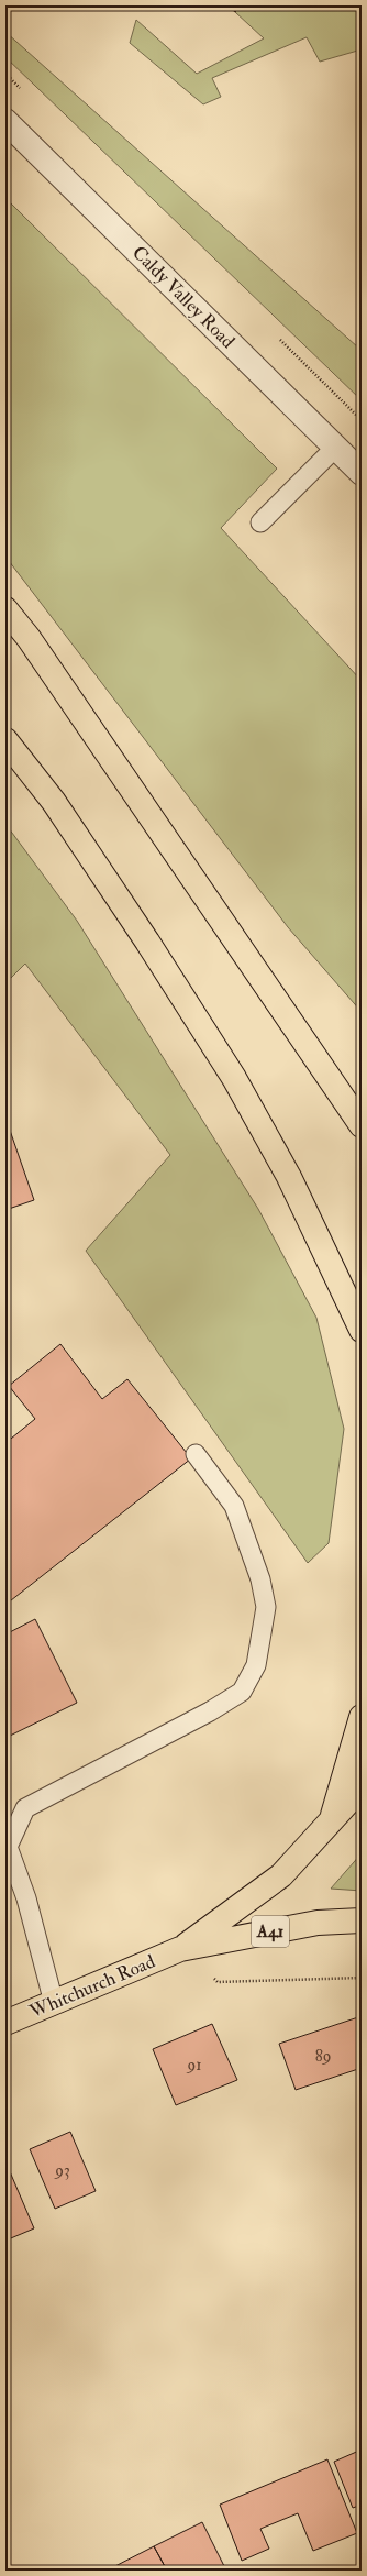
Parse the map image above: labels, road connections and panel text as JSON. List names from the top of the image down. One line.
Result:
{"streets":{"highway":["A41","Whitchurch Road"],"street":["Caldy Valley Road"]},"house_numbers":["89","91","93"]}
